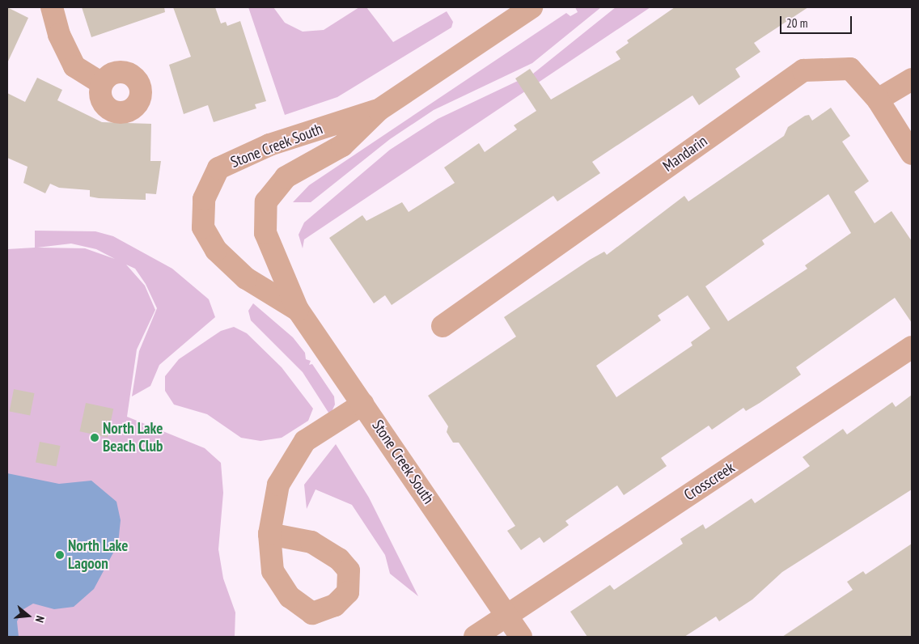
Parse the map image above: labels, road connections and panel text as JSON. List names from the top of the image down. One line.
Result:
{"streets":{"street":["Stone Creek South","Mandarin","Crosscreek"]},"crossings":[["Stone Creek South","Crosscreek"]],"places":["North Lake Beach Club","North Lake Lagoon"],"scale_bar":"20 m","north":"right"}
